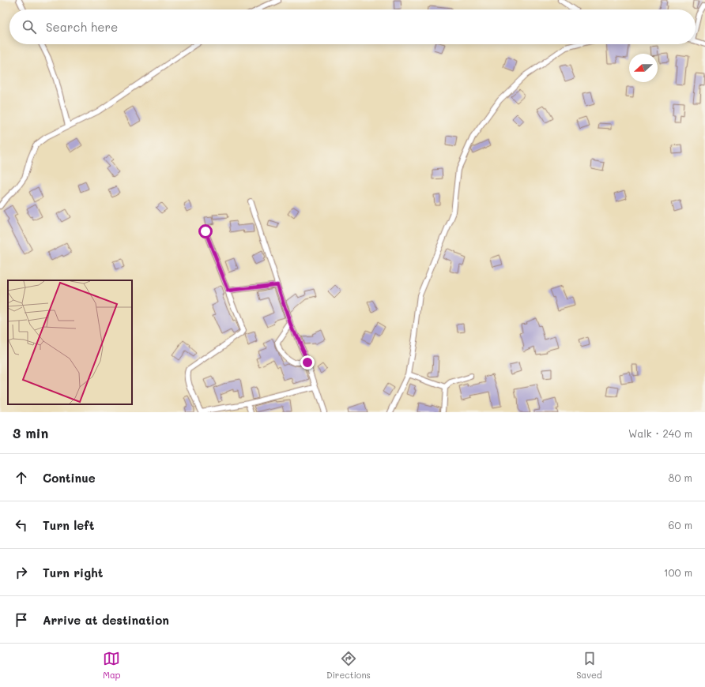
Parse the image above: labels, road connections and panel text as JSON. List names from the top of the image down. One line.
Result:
{"north":"left","page":{"search":"Search here","heading":["3 min","Walk · 240 m"],"list":[["Continue","80 m"],["Turn left","60 m"],["Turn right","100 m"],"Arrive at destination"],"nav":["Map","Directions","Saved"]}}
